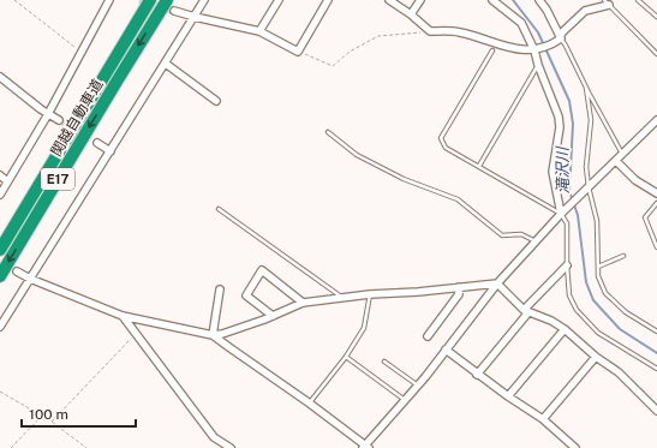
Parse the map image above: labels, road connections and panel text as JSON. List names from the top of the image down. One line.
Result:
{"streets":{"highway":["関越自動車道","E17"]},"water":["滝沢川"],"scale_bar":"100 m"}
